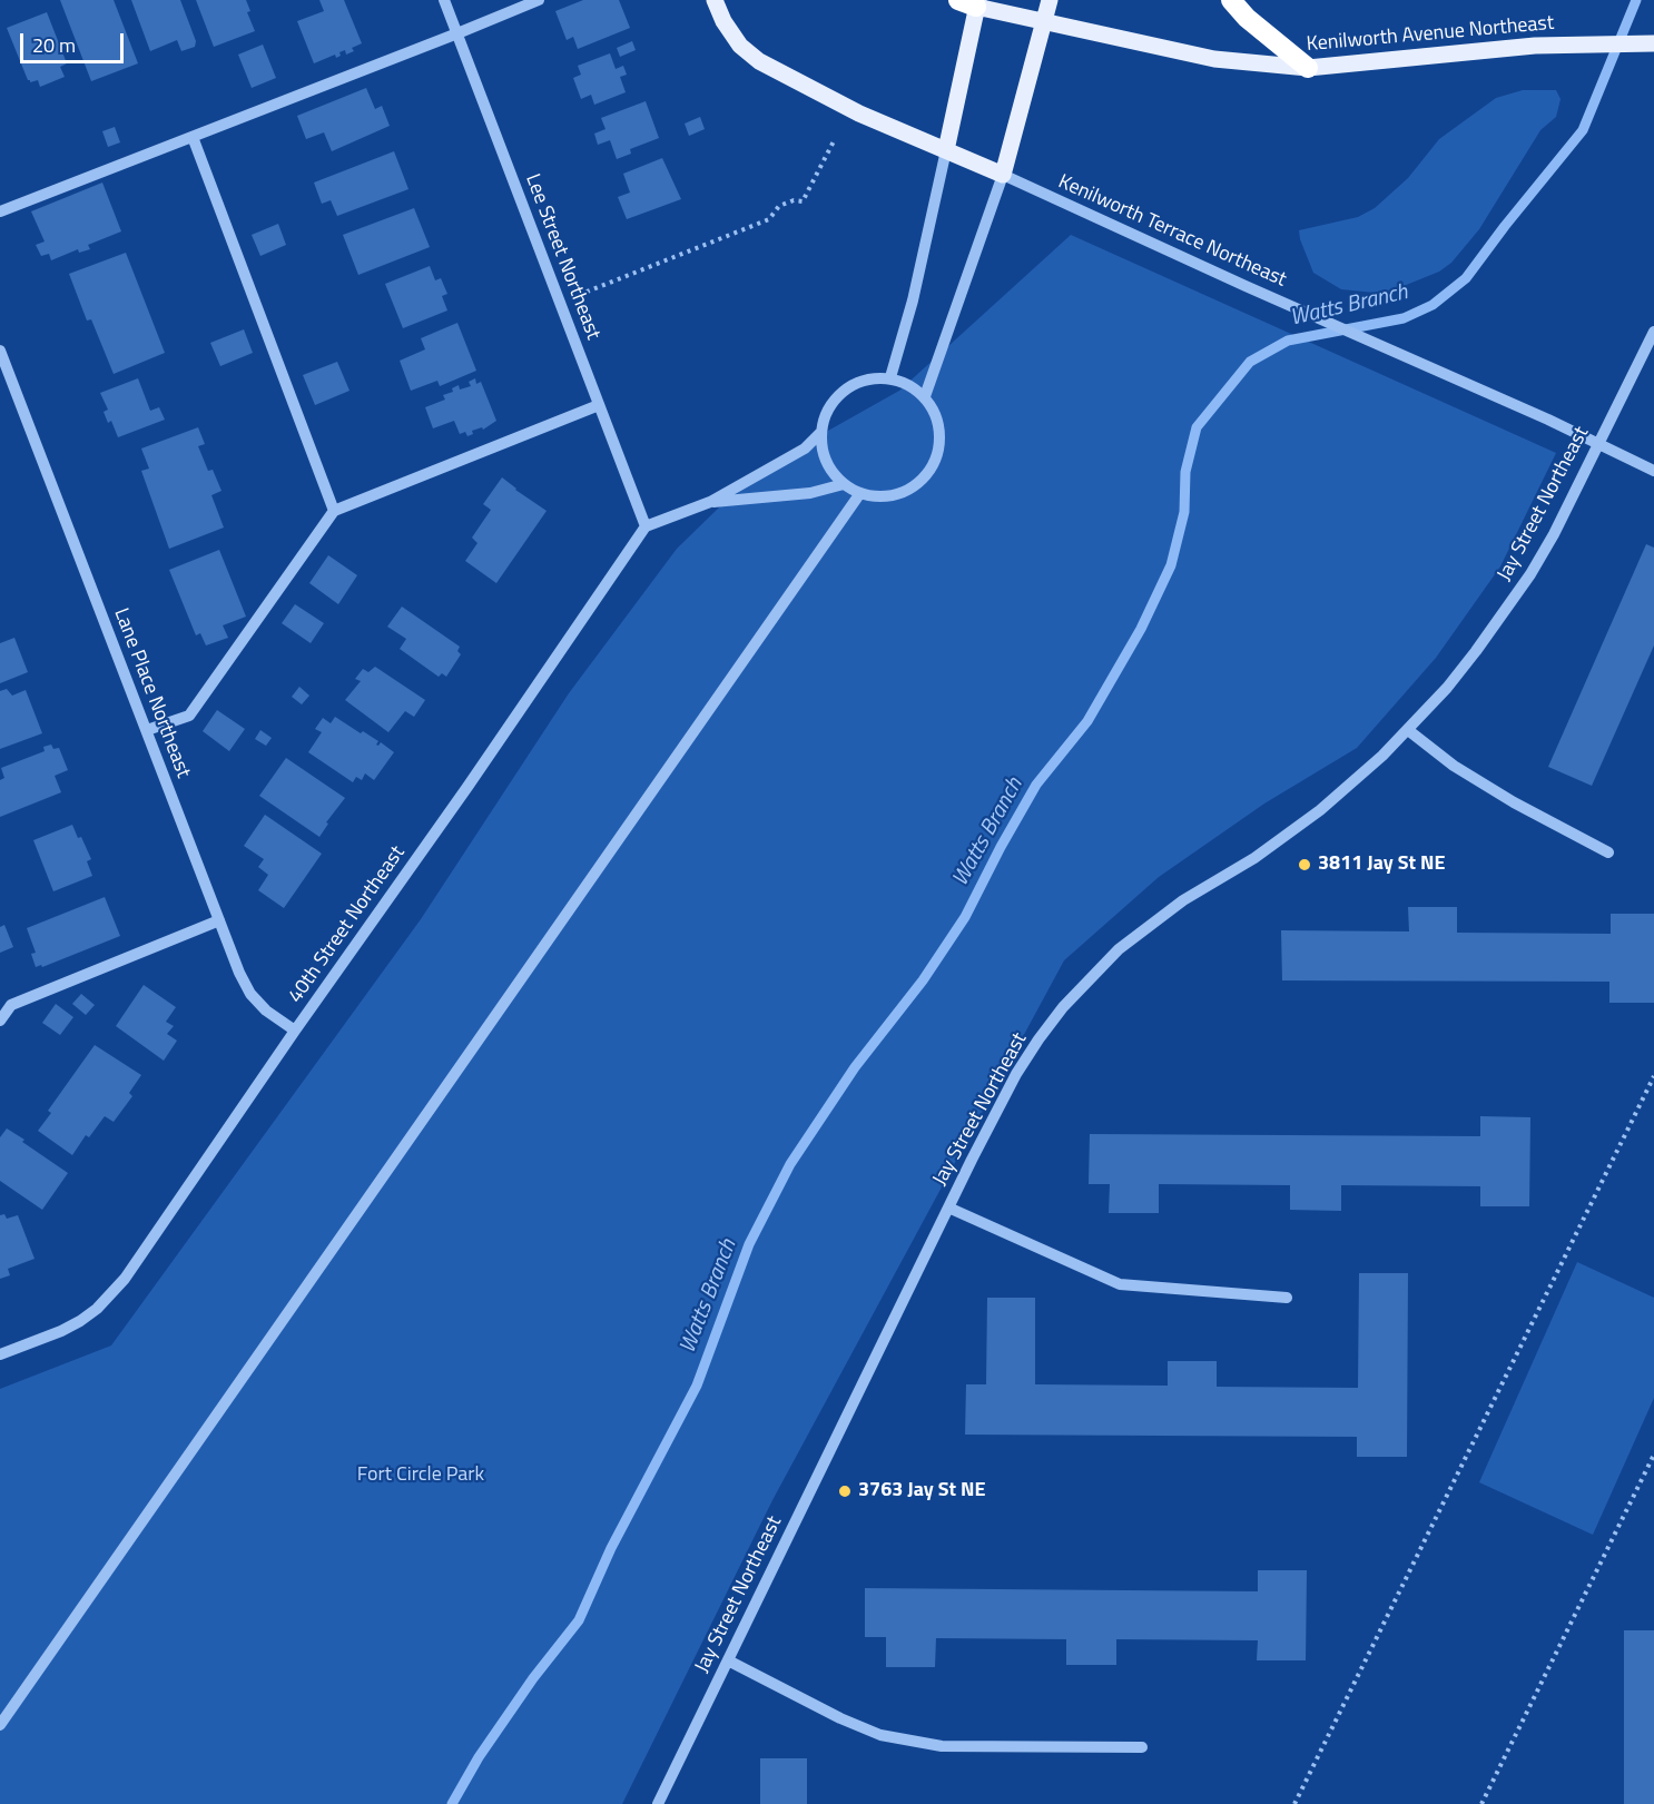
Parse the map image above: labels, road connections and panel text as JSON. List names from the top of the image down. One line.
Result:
{"streets":{"main road":["Kenilworth Avenue Northeast"],"street":["Kenilworth Terrace Northeast","Lee Street Northeast","Jay Street Northeast","Lane Place Northeast","40th Street Northeast"]},"crossings":[["Kenilworth Terrace Northeast","Jay Street Northeast"],["Lee Street Northeast","40th Street Northeast"],["Lane Place Northeast","40th Street Northeast"]],"water":["Watts Branch"],"parks":["Fort Circle Park"],"places":["3811 Jay St NE","3763 Jay St NE"],"scale_bar":"20 m"}
